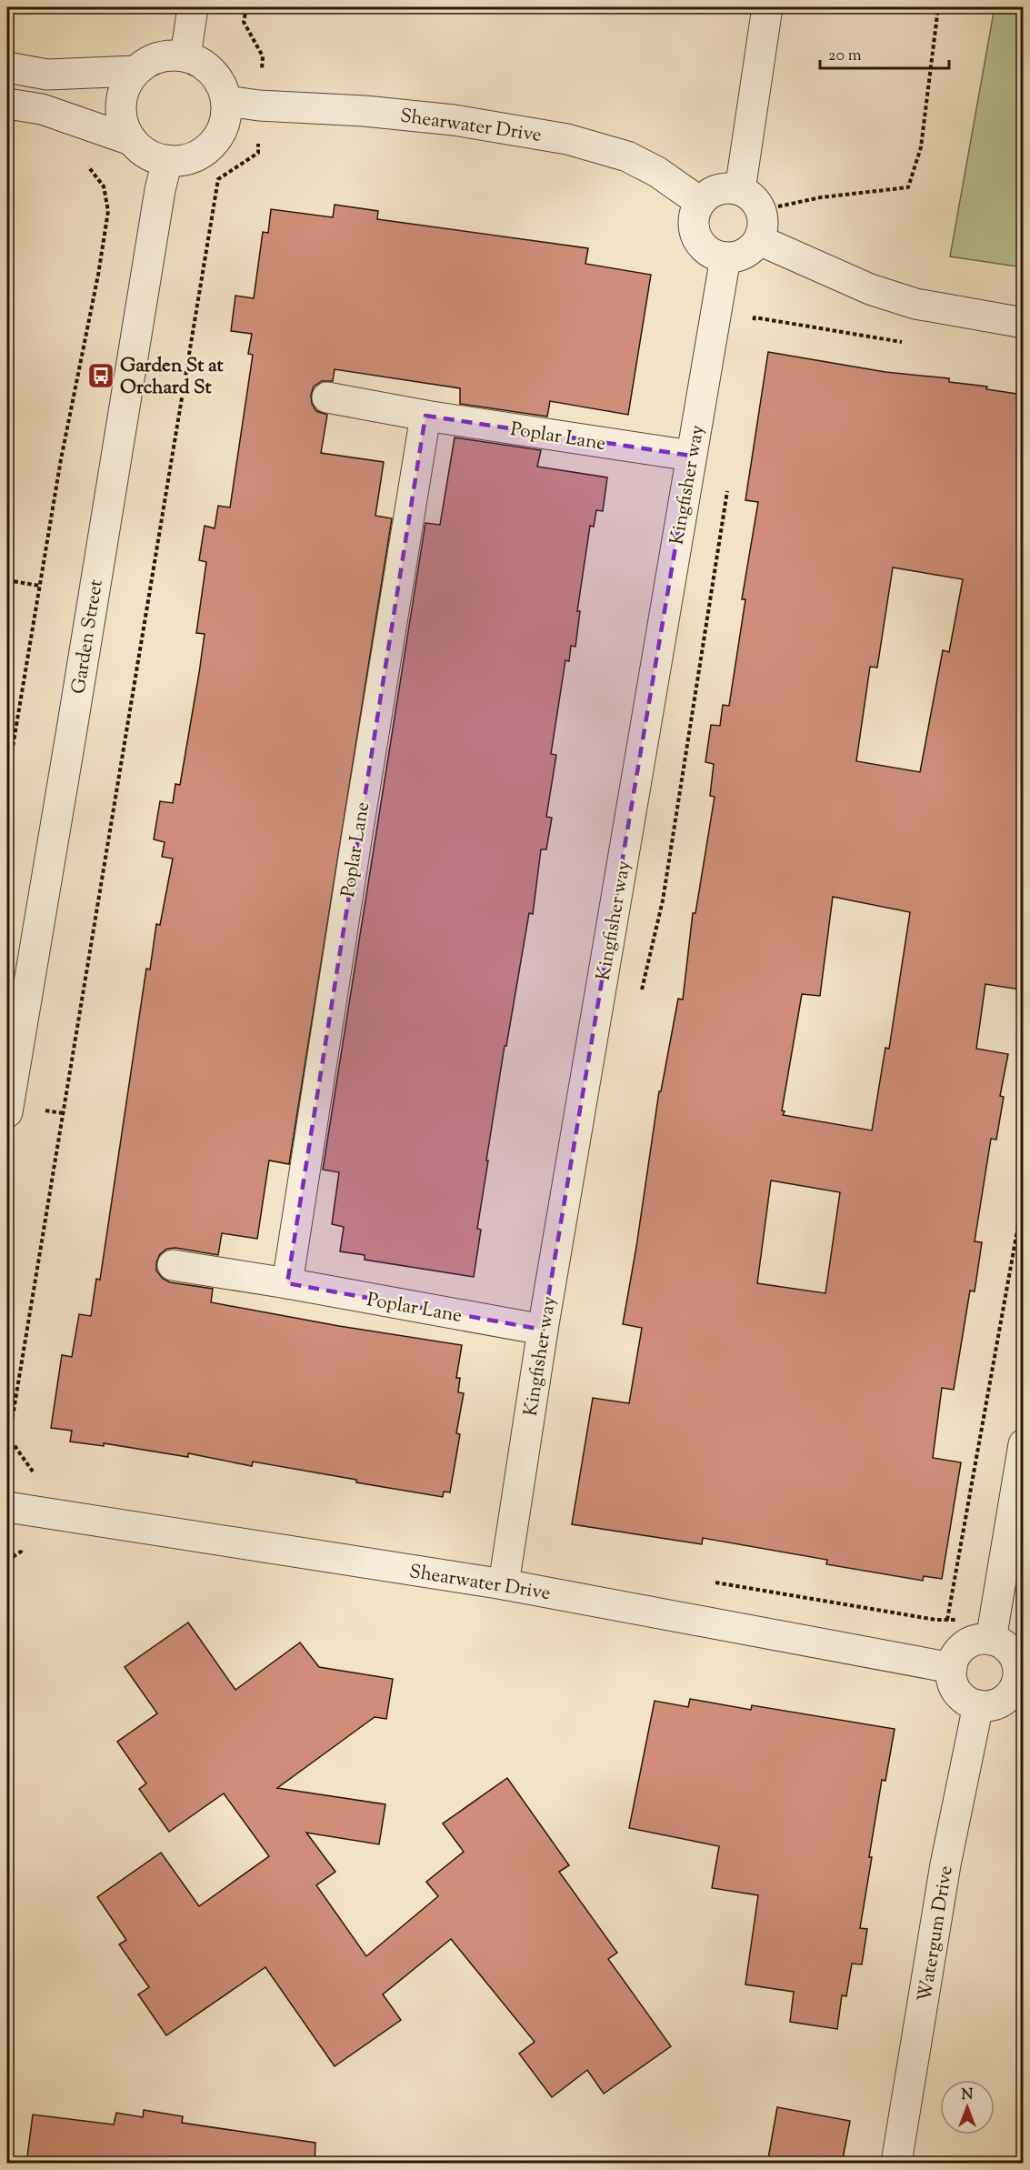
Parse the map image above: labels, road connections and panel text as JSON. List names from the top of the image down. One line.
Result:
{"streets":{"street":["Shearwater Drive","Poplar Lane","Kingfisher way","Garden Street","Watergum Drive"]},"crossings":[["Shearwater Drive","Kingfisher way"],["Shearwater Drive","Garden Street"],["Shearwater Drive","Watergum Drive"],["Poplar Lane","Kingfisher way"]],"places":{"bus stop":["Garden St at Orchard St"]},"scale_bar":"20 m","north":"top"}
